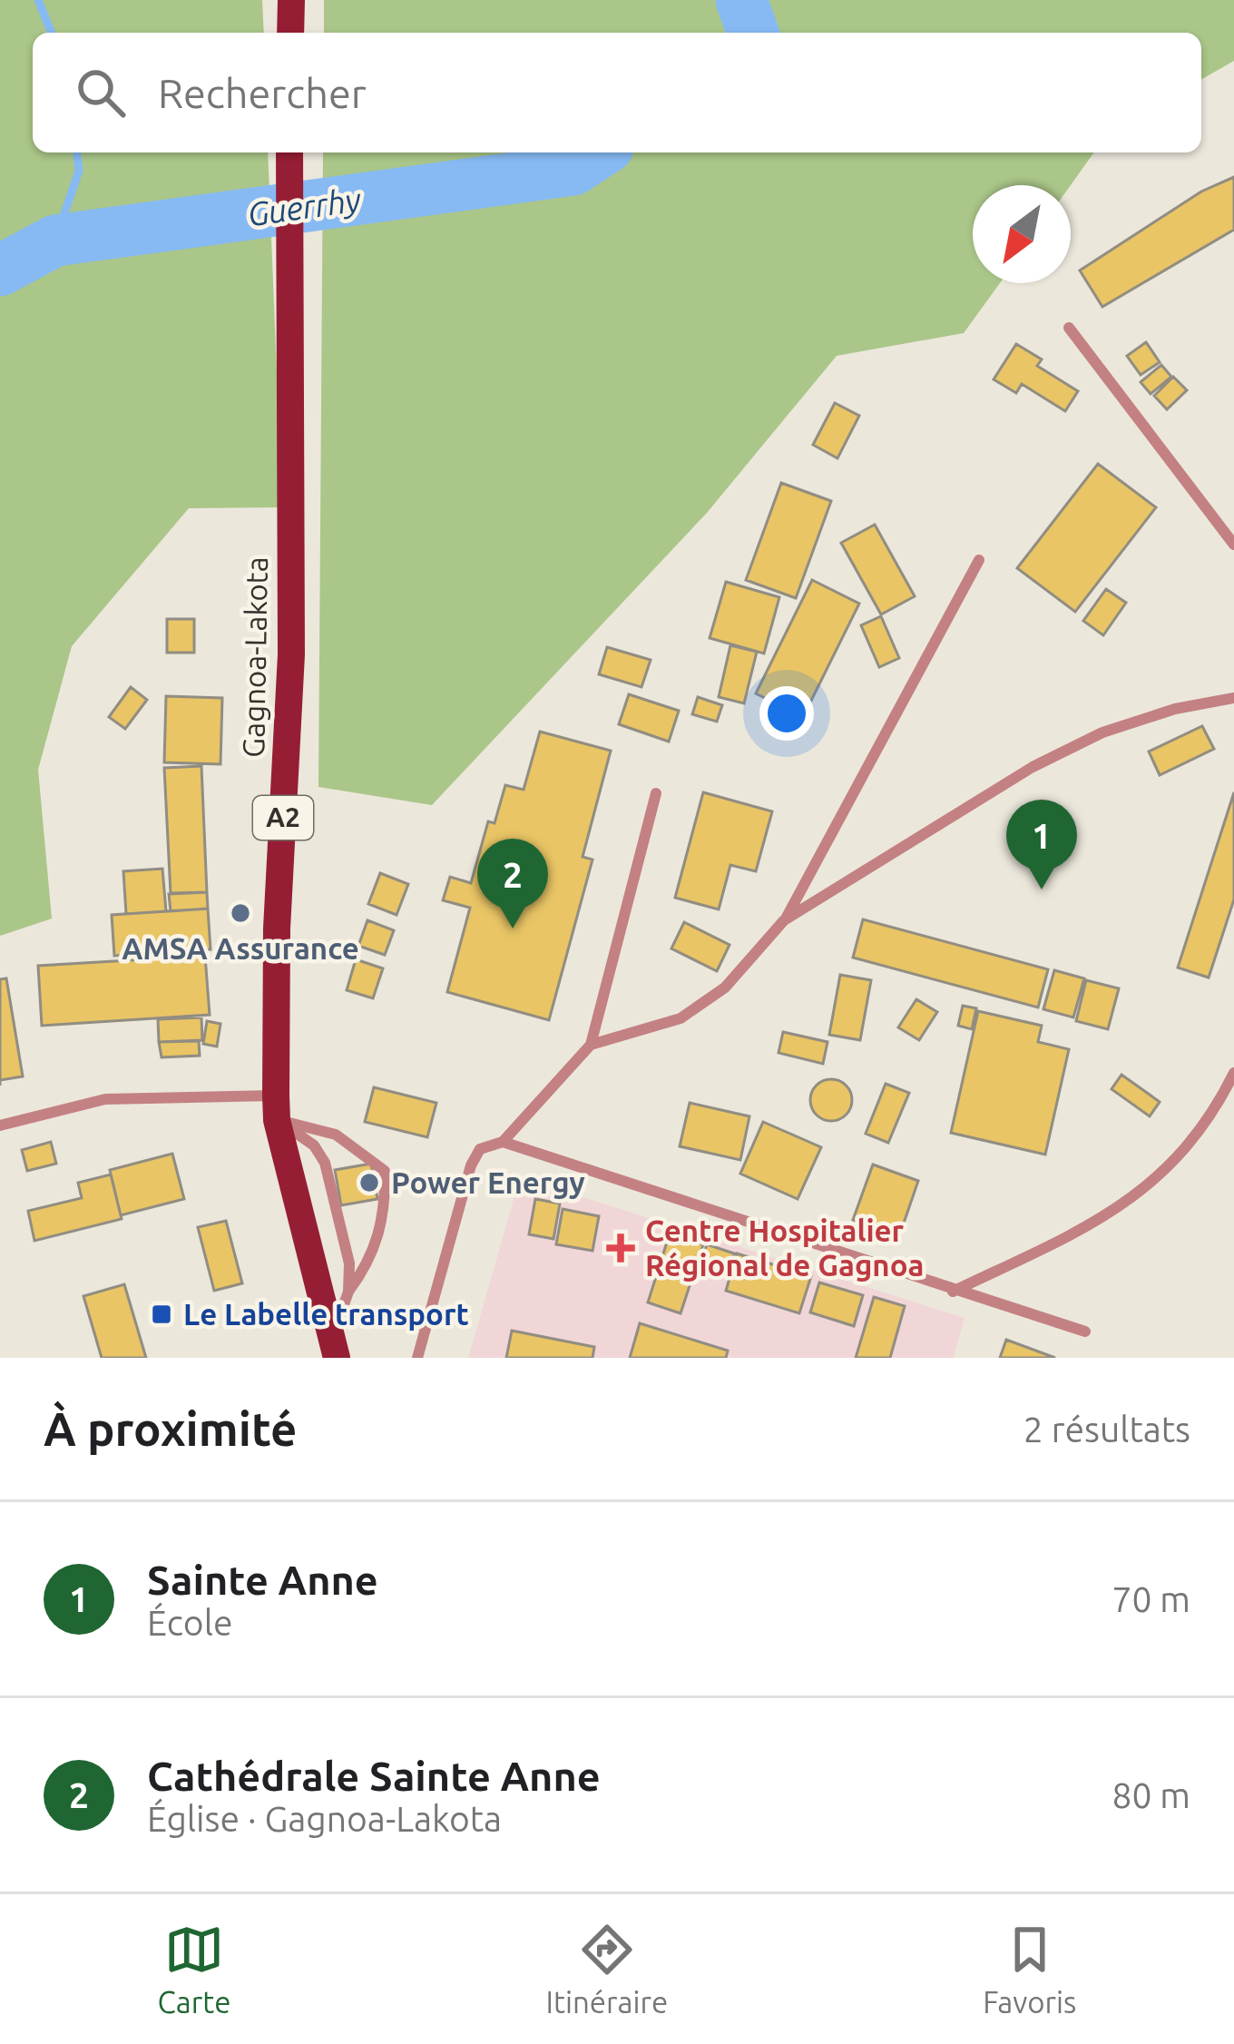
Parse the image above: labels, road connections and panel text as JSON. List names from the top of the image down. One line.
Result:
{"streets":{"main road":["Gagnoa-Lakota","A2"]},"water":["Guerrhy"],"places":{"other":["AMSA Assurance","Power Energy"],"health":["Centre Hospitalier Régional de Gagnoa"],"transit":["Le Labelle transport"]},"north":"bottom left","page":{"search":"Rechercher","pins":["1","2"],"heading":["À proximité","2 résultats"],"list":[{"mark":"1","name":"Sainte Anne","note":"École","value":"70 m"},{"mark":"2","name":"Cathédrale Sainte Anne","note":"Église · Gagnoa-Lakota","value":"80 m"}],"nav":["Carte","Itinéraire","Favoris"]}}
